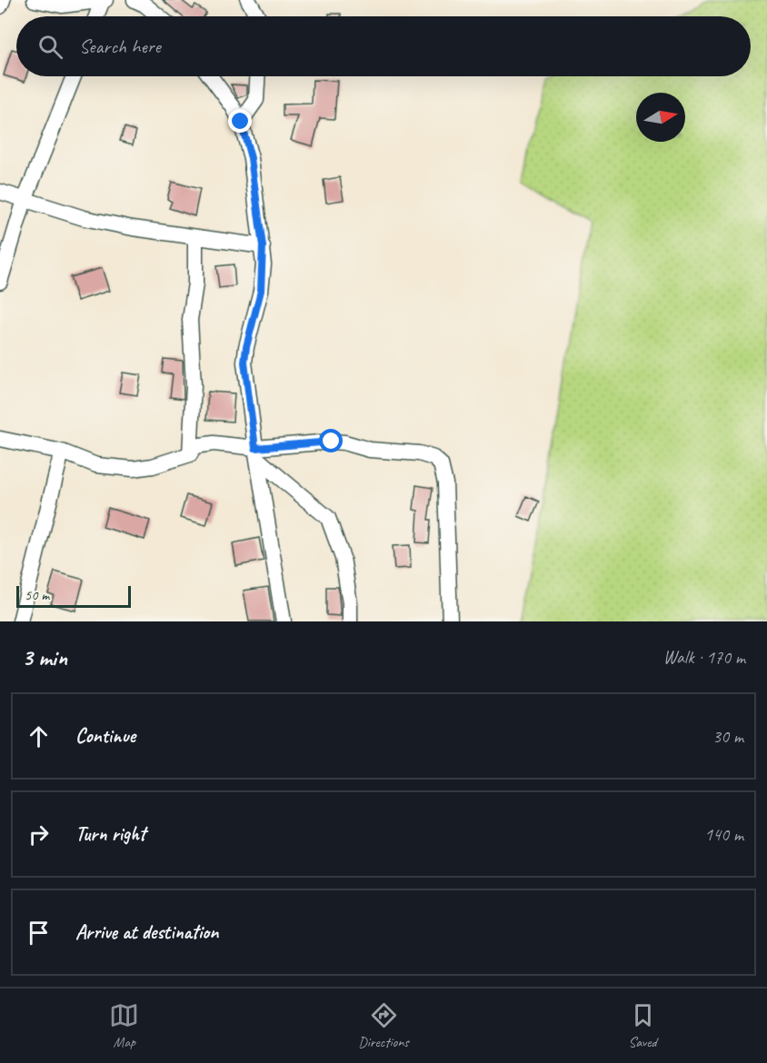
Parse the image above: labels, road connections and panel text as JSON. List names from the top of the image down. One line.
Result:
{"scale_bar":"50 m","north":"right","page":{"search":"Search here","scale":"50 m","heading":["3 min","Walk · 170 m"],"list":[["Continue","30 m"],["Turn right","140 m"],"Arrive at destination"],"nav":["Map","Directions","Saved"]}}
